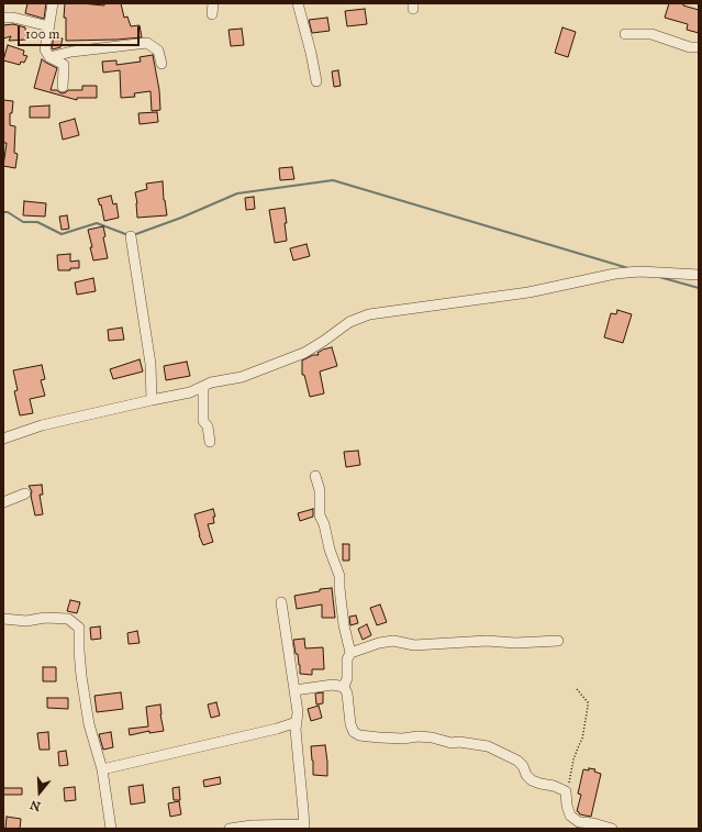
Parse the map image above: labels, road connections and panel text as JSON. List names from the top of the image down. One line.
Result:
{"scale_bar":"100 m","north":"bottom"}
